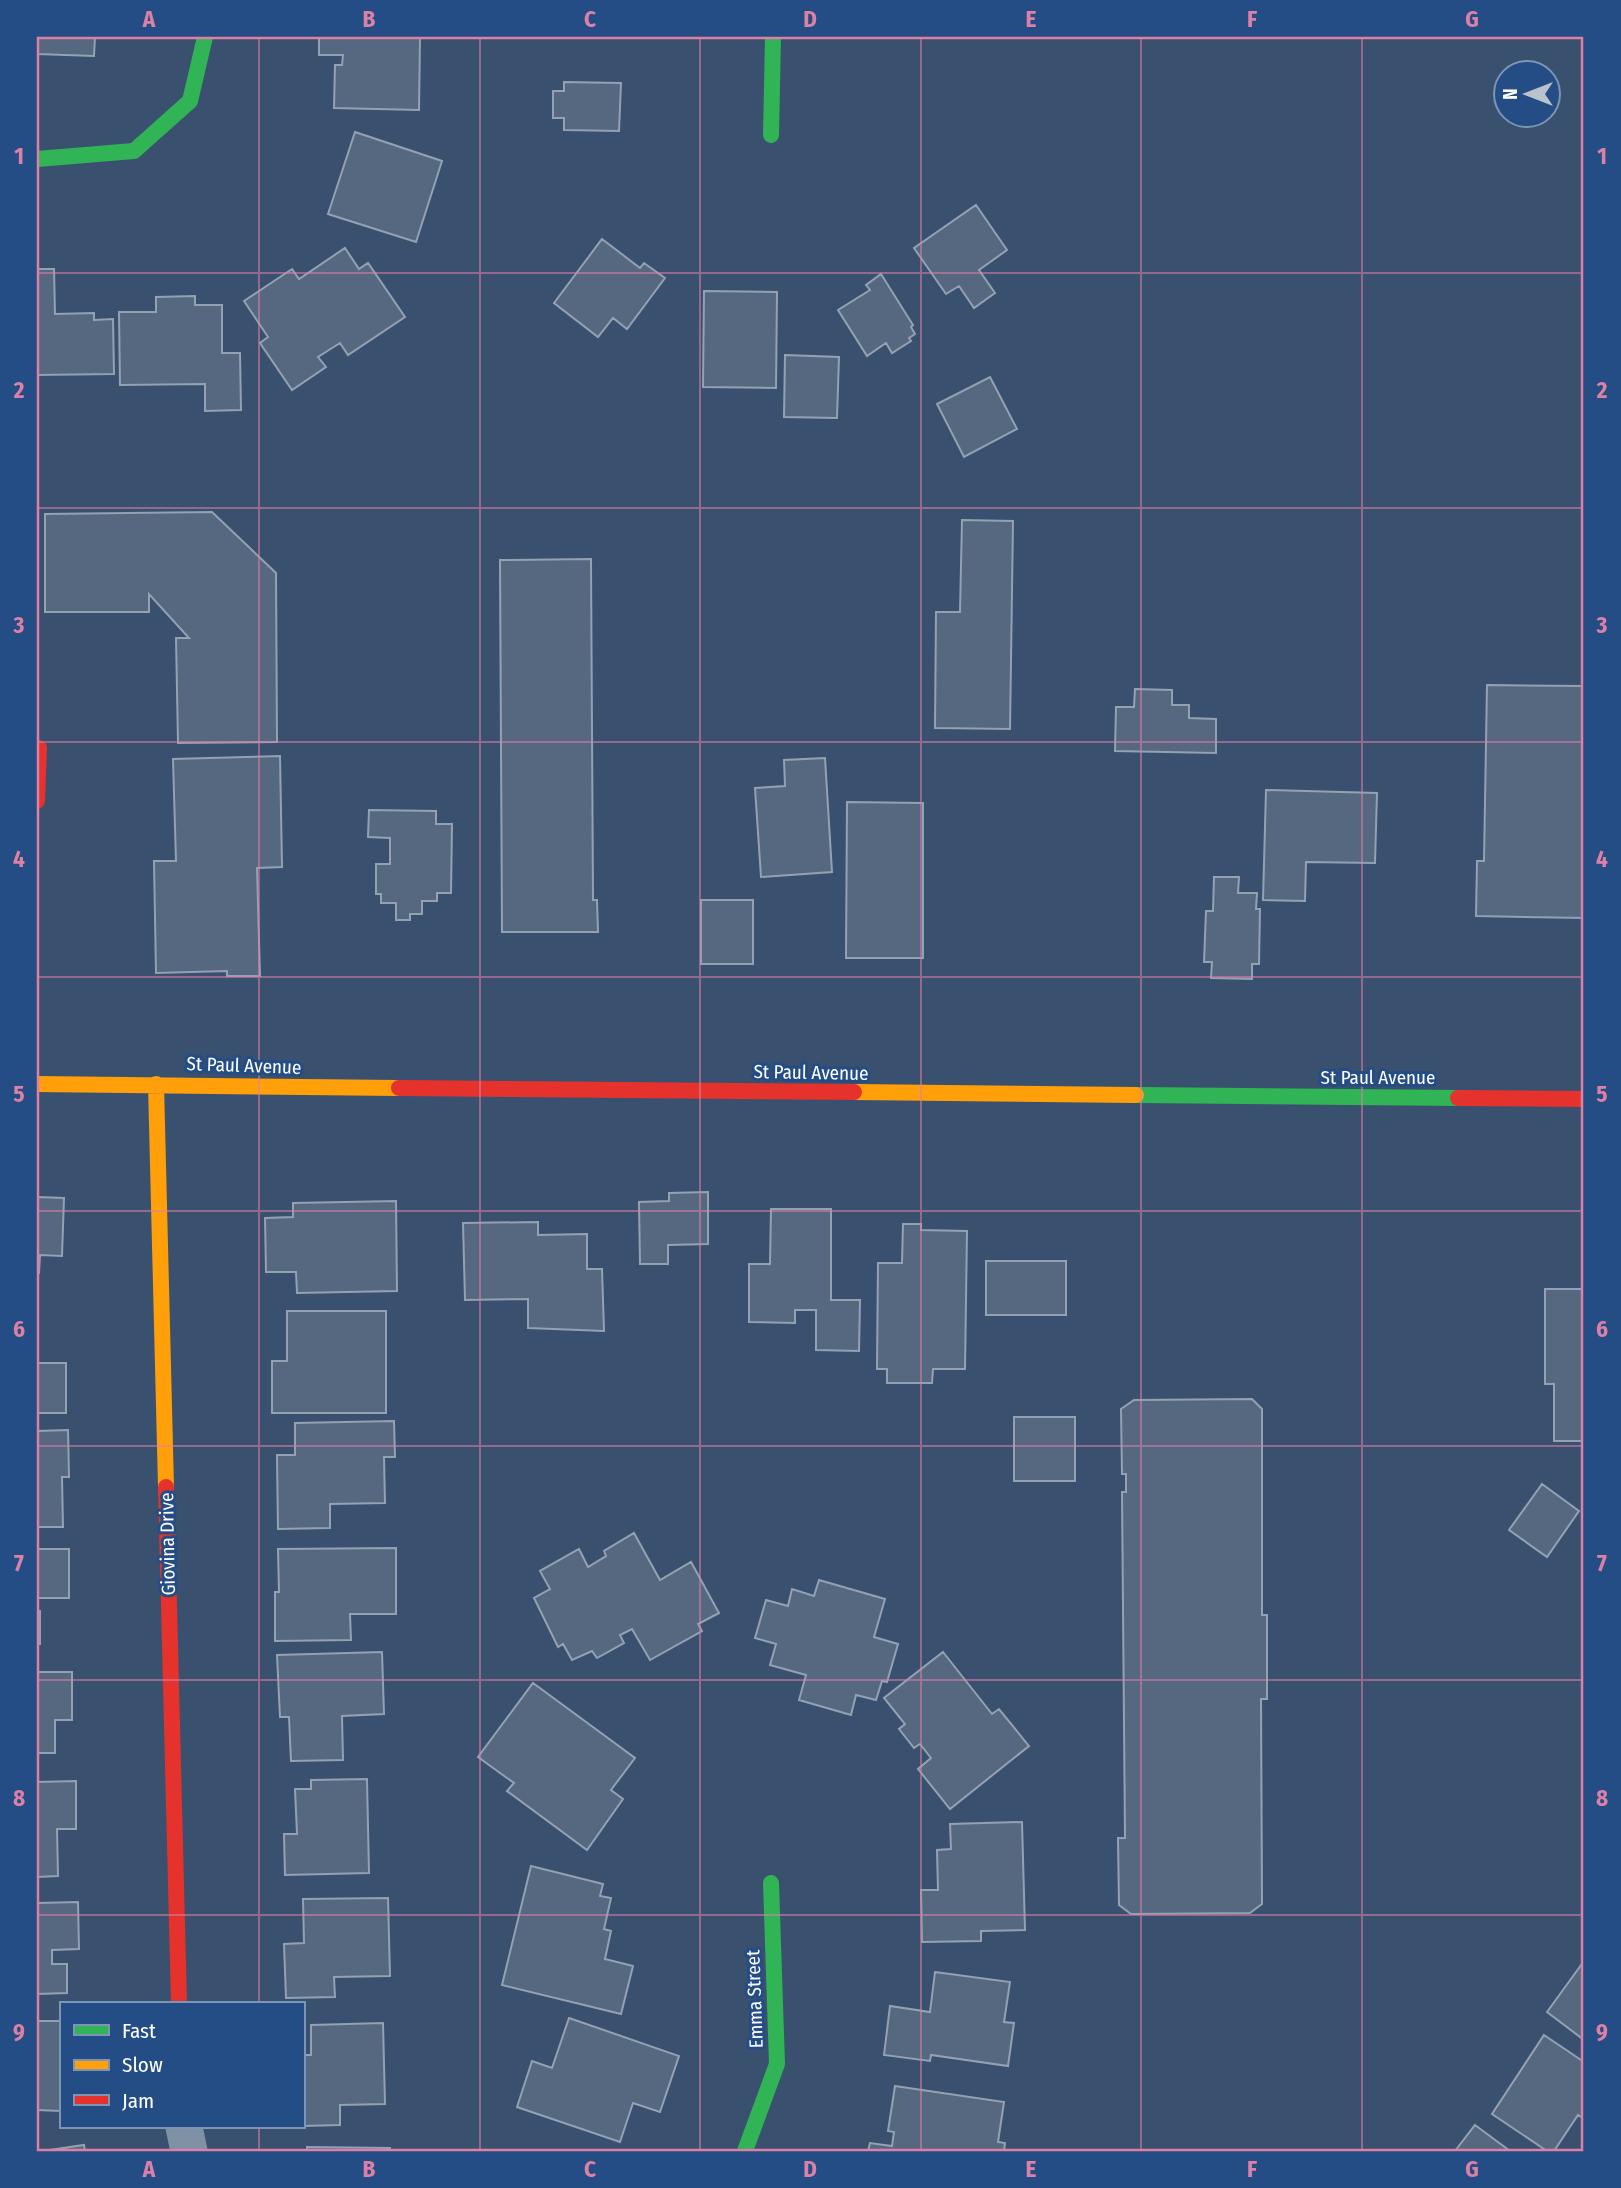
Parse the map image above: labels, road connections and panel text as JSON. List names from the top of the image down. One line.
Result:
{"streets":{"street":["St Paul Avenue","Giovina Drive","Emma Street"]},"crossings":[["St Paul Avenue","Giovina Drive"]],"legend":["Fast","Slow","Jam"],"north":"left","grid":{"columns":["A","B","C","D","E","F","G"],"rows":["1","2","3","4","5","6","7","8","9"]}}
